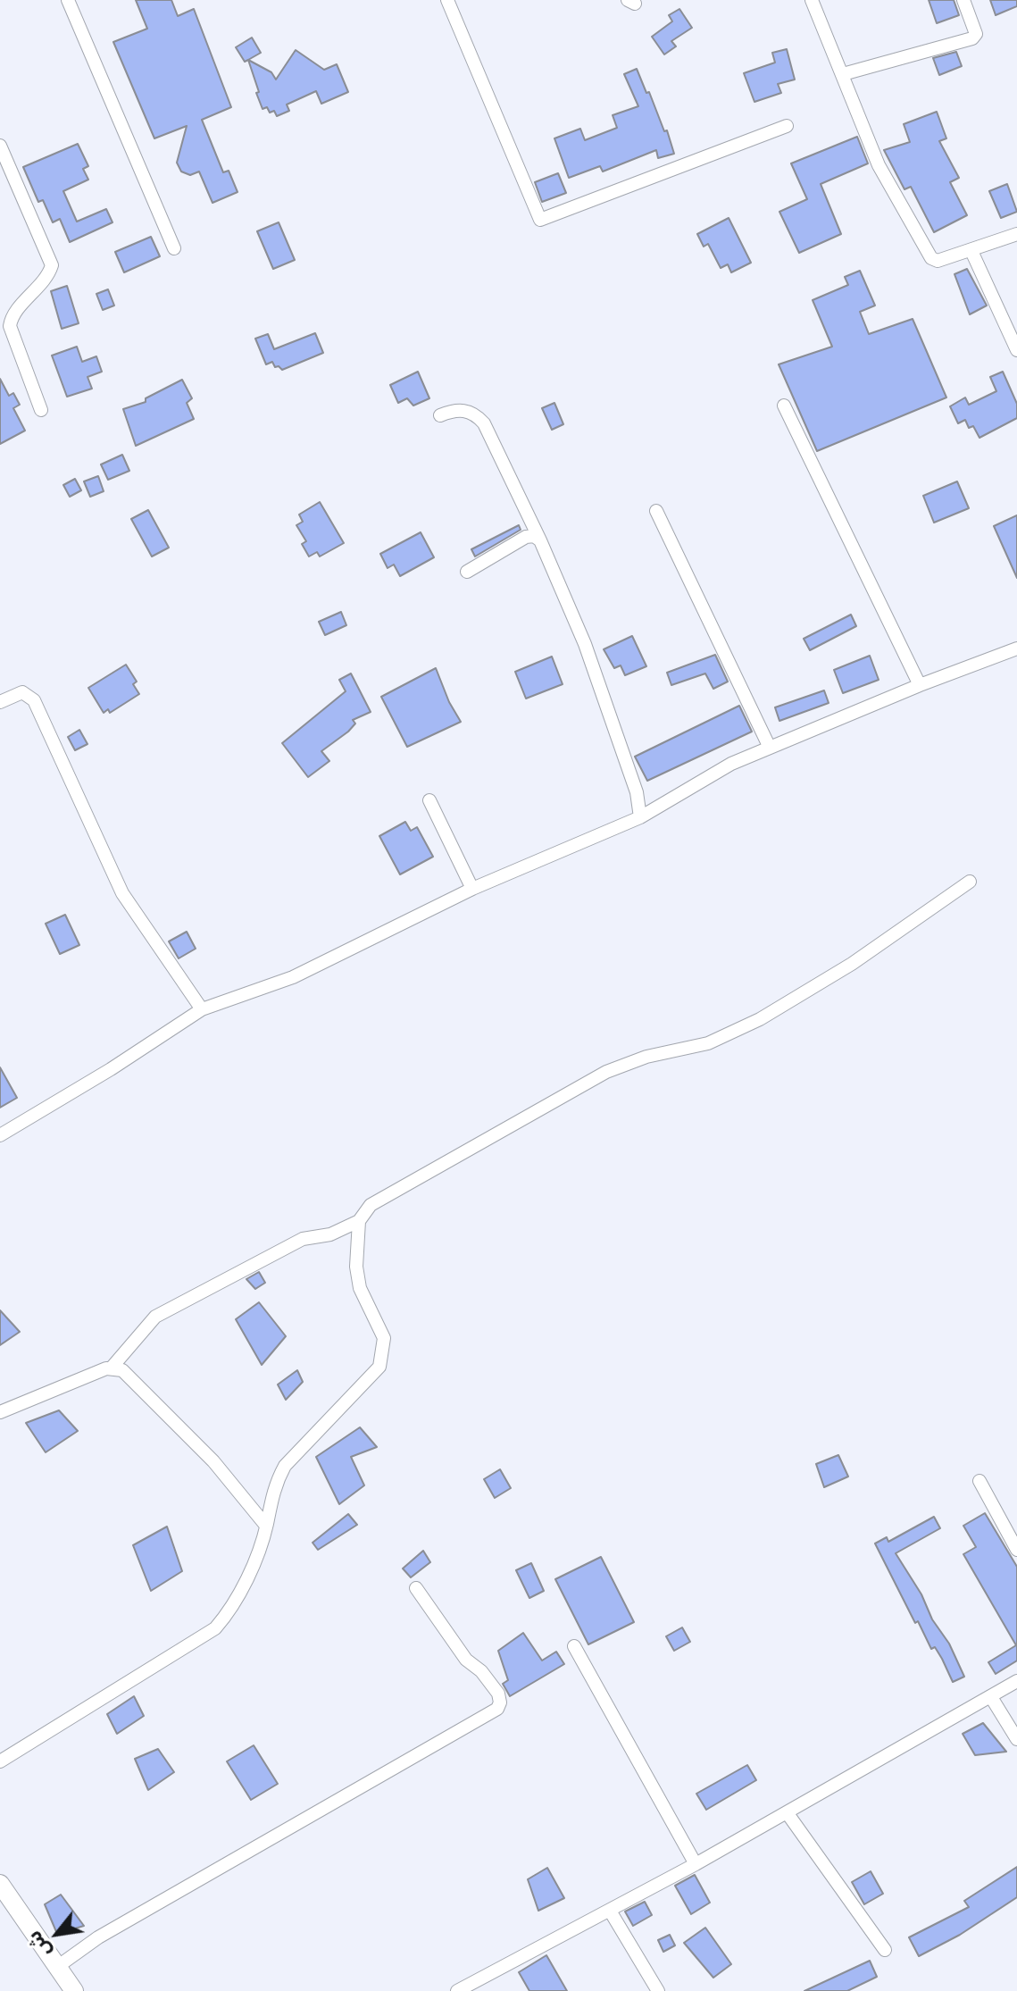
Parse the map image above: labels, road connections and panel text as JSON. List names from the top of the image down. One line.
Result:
{"north":"bottom left"}
